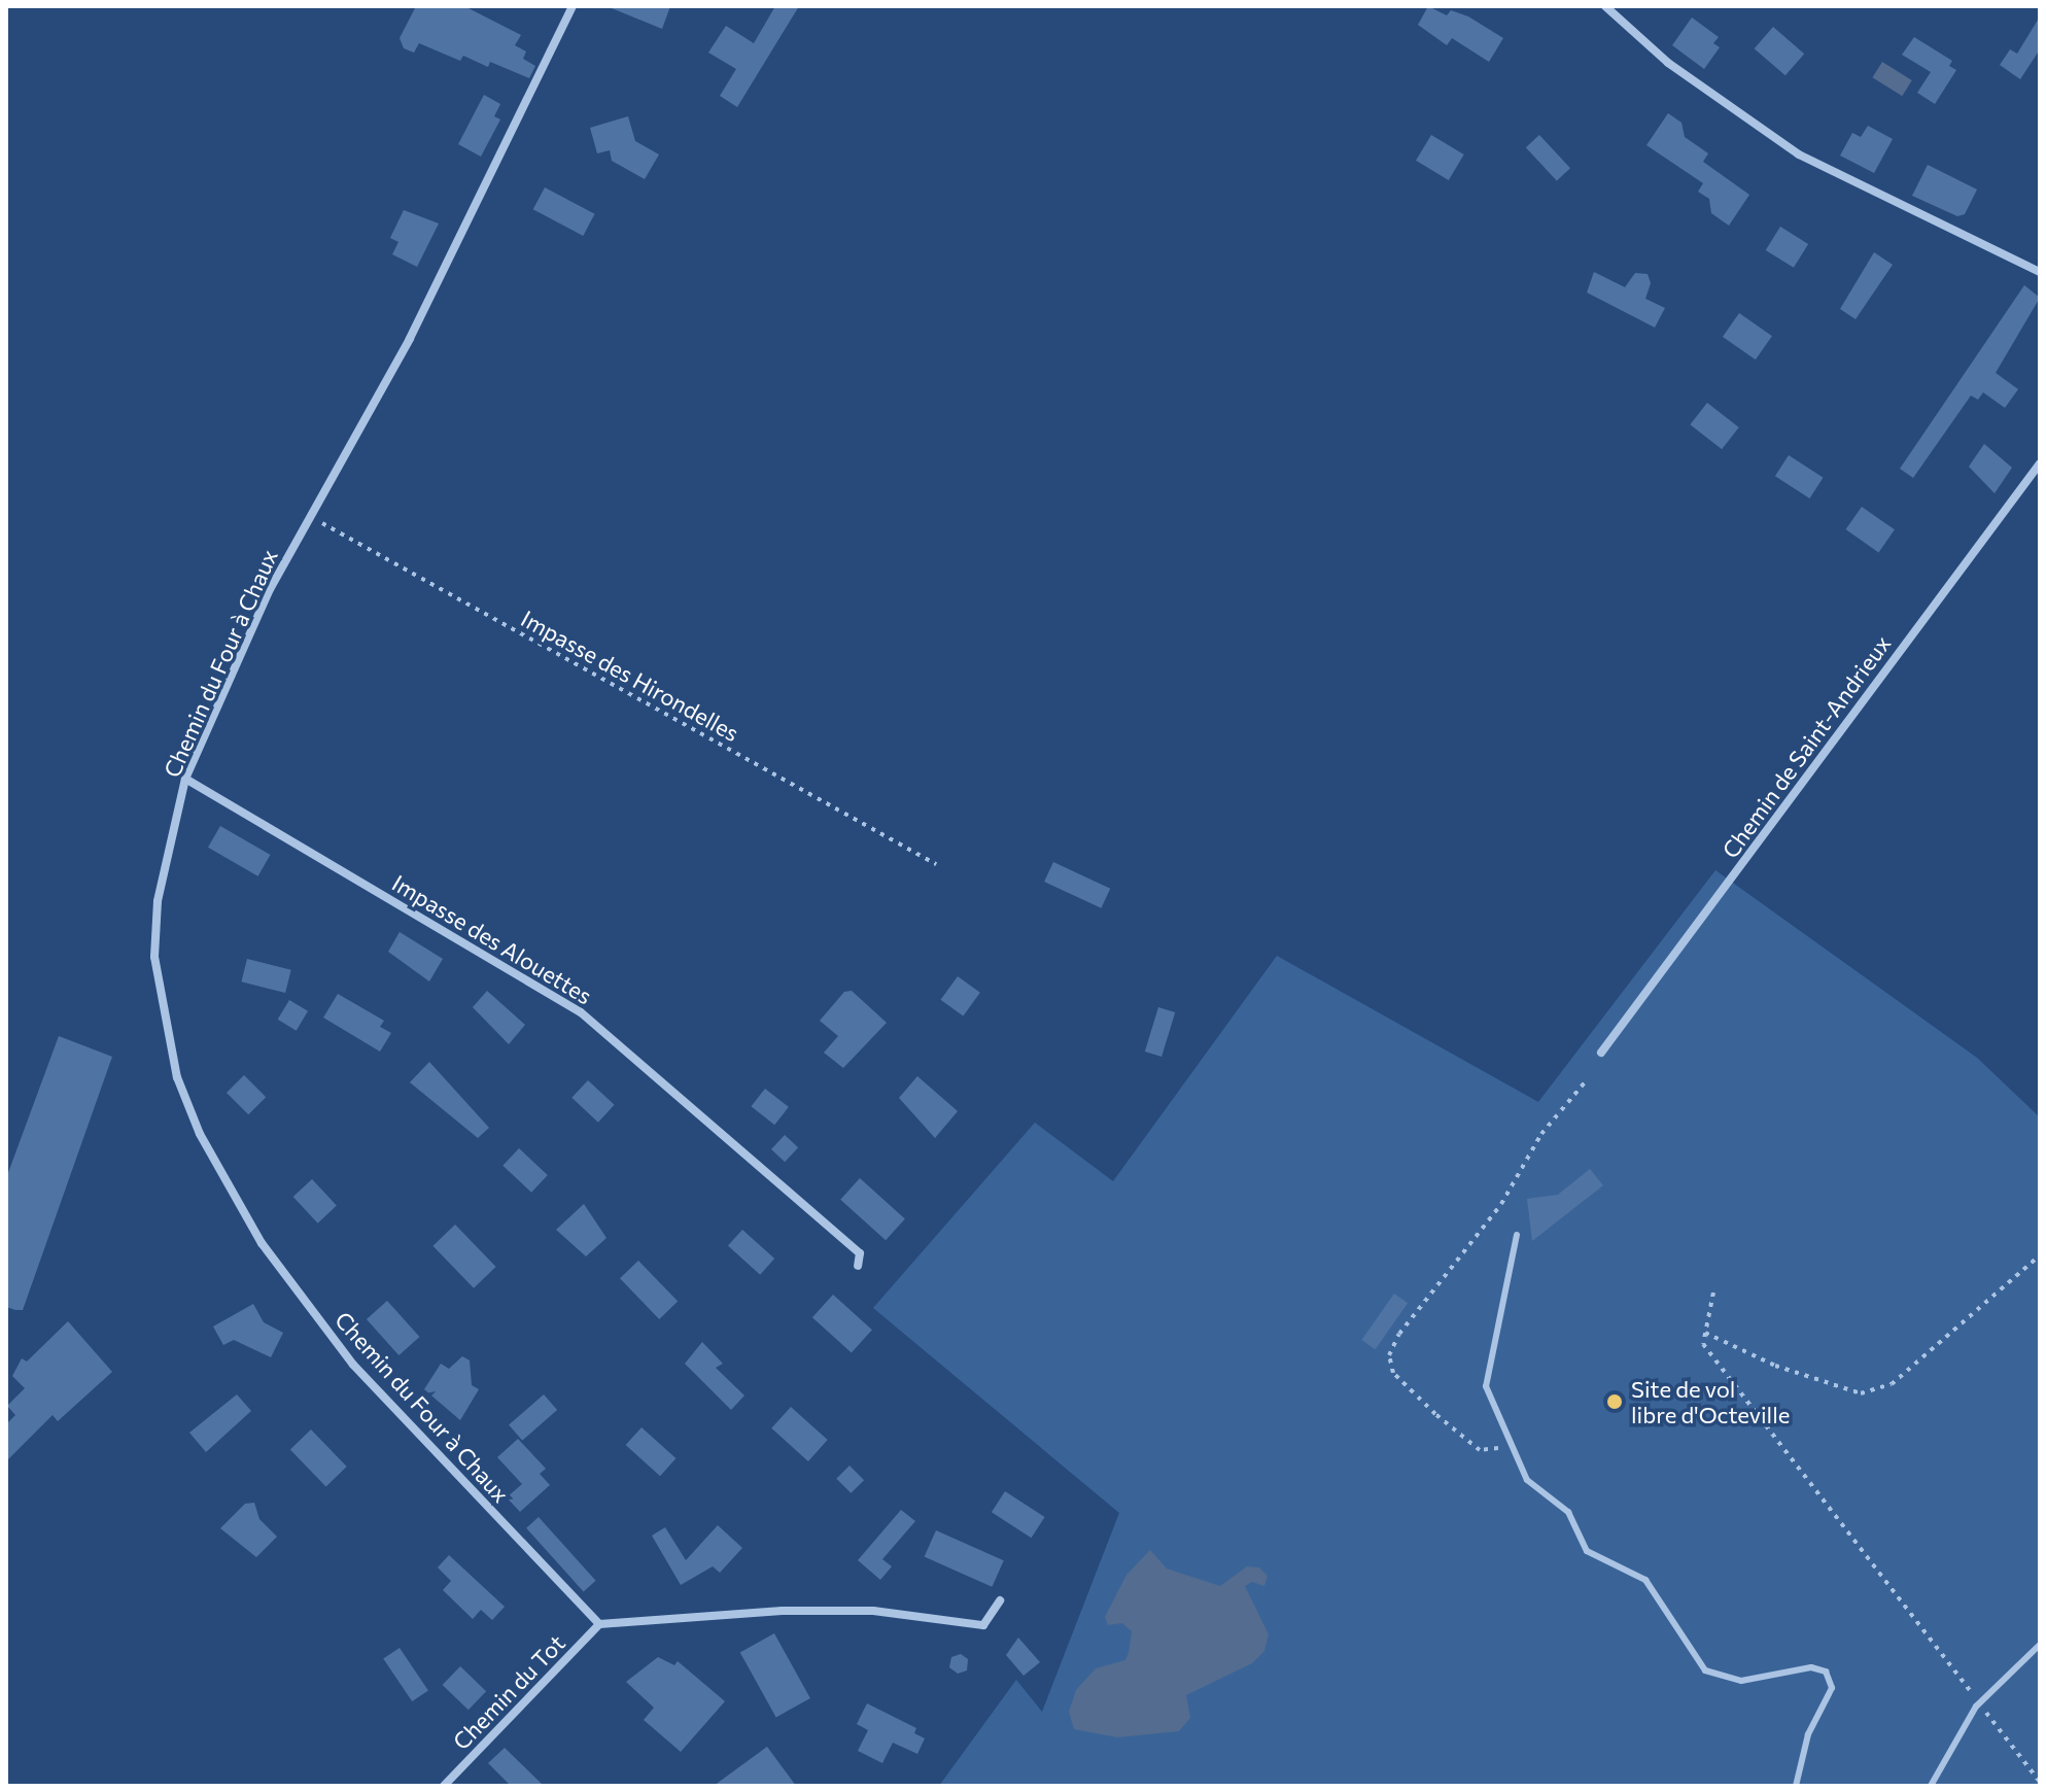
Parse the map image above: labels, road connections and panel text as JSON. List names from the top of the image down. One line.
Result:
{"streets":{"street":["Chemin du Four à Chaux","Chemin de Saint-Andrieux","Impasse des Alouettes","Chemin du Tot"],"path":["Impasse des Hirondelles"]},"crossings":[["Chemin du Four à Chaux","Impasse des Hirondelles"],["Chemin du Four à Chaux","Impasse des Alouettes"],["Chemin du Four à Chaux","Chemin du Tot"]],"places":["Site de vol libre d'Octeville"]}
